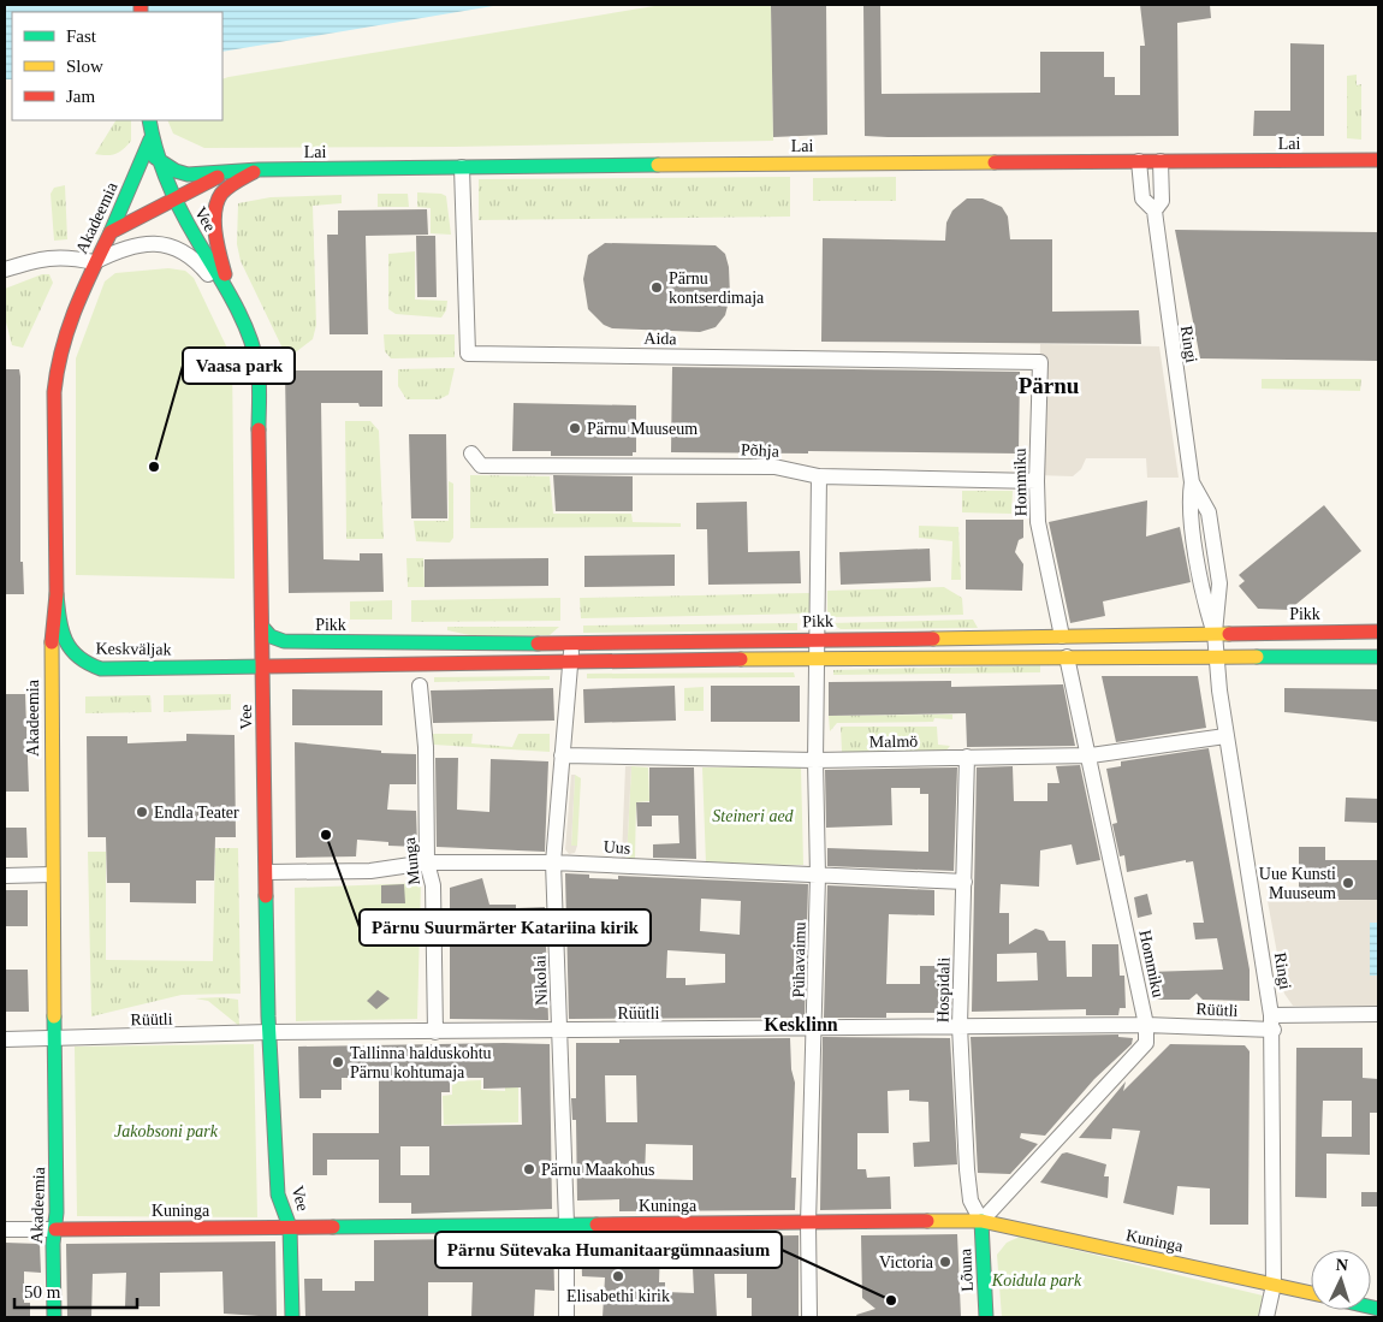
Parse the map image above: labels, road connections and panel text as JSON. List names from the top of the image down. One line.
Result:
{"streets":{"street":["Lai","Akadeemia","Vee","Aida","Ringi","Põhja","Hommiku","Pikk","Keskväljak","Malmö","Uus","Munga","Pühavaimu","Nikolai","Hospidali","Rüütli","Kuninga","Lõuna"]},"crossings":[["Lai","Akadeemia"],["Lai","Vee"],["Lai","Aida"],["Lai","Ringi"],["Akadeemia","Vee"],["Akadeemia","Keskväljak"],["Akadeemia","Rüütli"],["Akadeemia","Kuninga"],["Vee","Pikk"],["Vee","Keskväljak"],["Vee","Uus"],["Vee","Rüütli"],["Vee","Kuninga"],["Aida","Hommiku"],["Ringi","Pikk"],["Ringi","Malmö"],["Ringi","Rüütli"],["Ringi","Kuninga"],["Põhja","Hommiku"],["Põhja","Pühavaimu"],["Hommiku","Pikk"],["Hommiku","Malmö"],["Hommiku","Hospidali"],["Hommiku","Rüütli"],["Hommiku","Kuninga"],["Hommiku","Lõuna"],["Pikk","Pühavaimu"],["Pikk","Nikolai"],["Malmö","Pühavaimu"],["Malmö","Nikolai"],["Malmö","Hospidali"],["Uus","Munga"],["Uus","Pühavaimu"],["Uus","Nikolai"],["Uus","Hospidali"],["Munga","Rüütli"],["Pühavaimu","Rüütli"],["Pühavaimu","Kuninga"],["Nikolai","Rüütli"],["Nikolai","Kuninga"],["Hospidali","Rüütli"],["Hospidali","Kuninga"],["Hospidali","Lõuna"],["Kuninga","Lõuna"]],"districts":["Pärnu","Kesklinn"],"parks":["Steineri aed","Jakobsoni park","Koidula park"],"places":["Pärnu kontserdimaja","Pärnu Muuseum","Vaasa park","Endla Teater","Pärnu Suurmärter Katariina kirik","Uue Kunsti Muuseum","Tallinna halduskohtu Pärnu kohtumaja","Pärnu Maakohus","Victoria","Elisabethi kirik","Pärnu Sütevaka Humanitaargümnaasium"],"legend":["Fast","Slow","Jam"],"scale_bar":"50 m","north":"top"}
